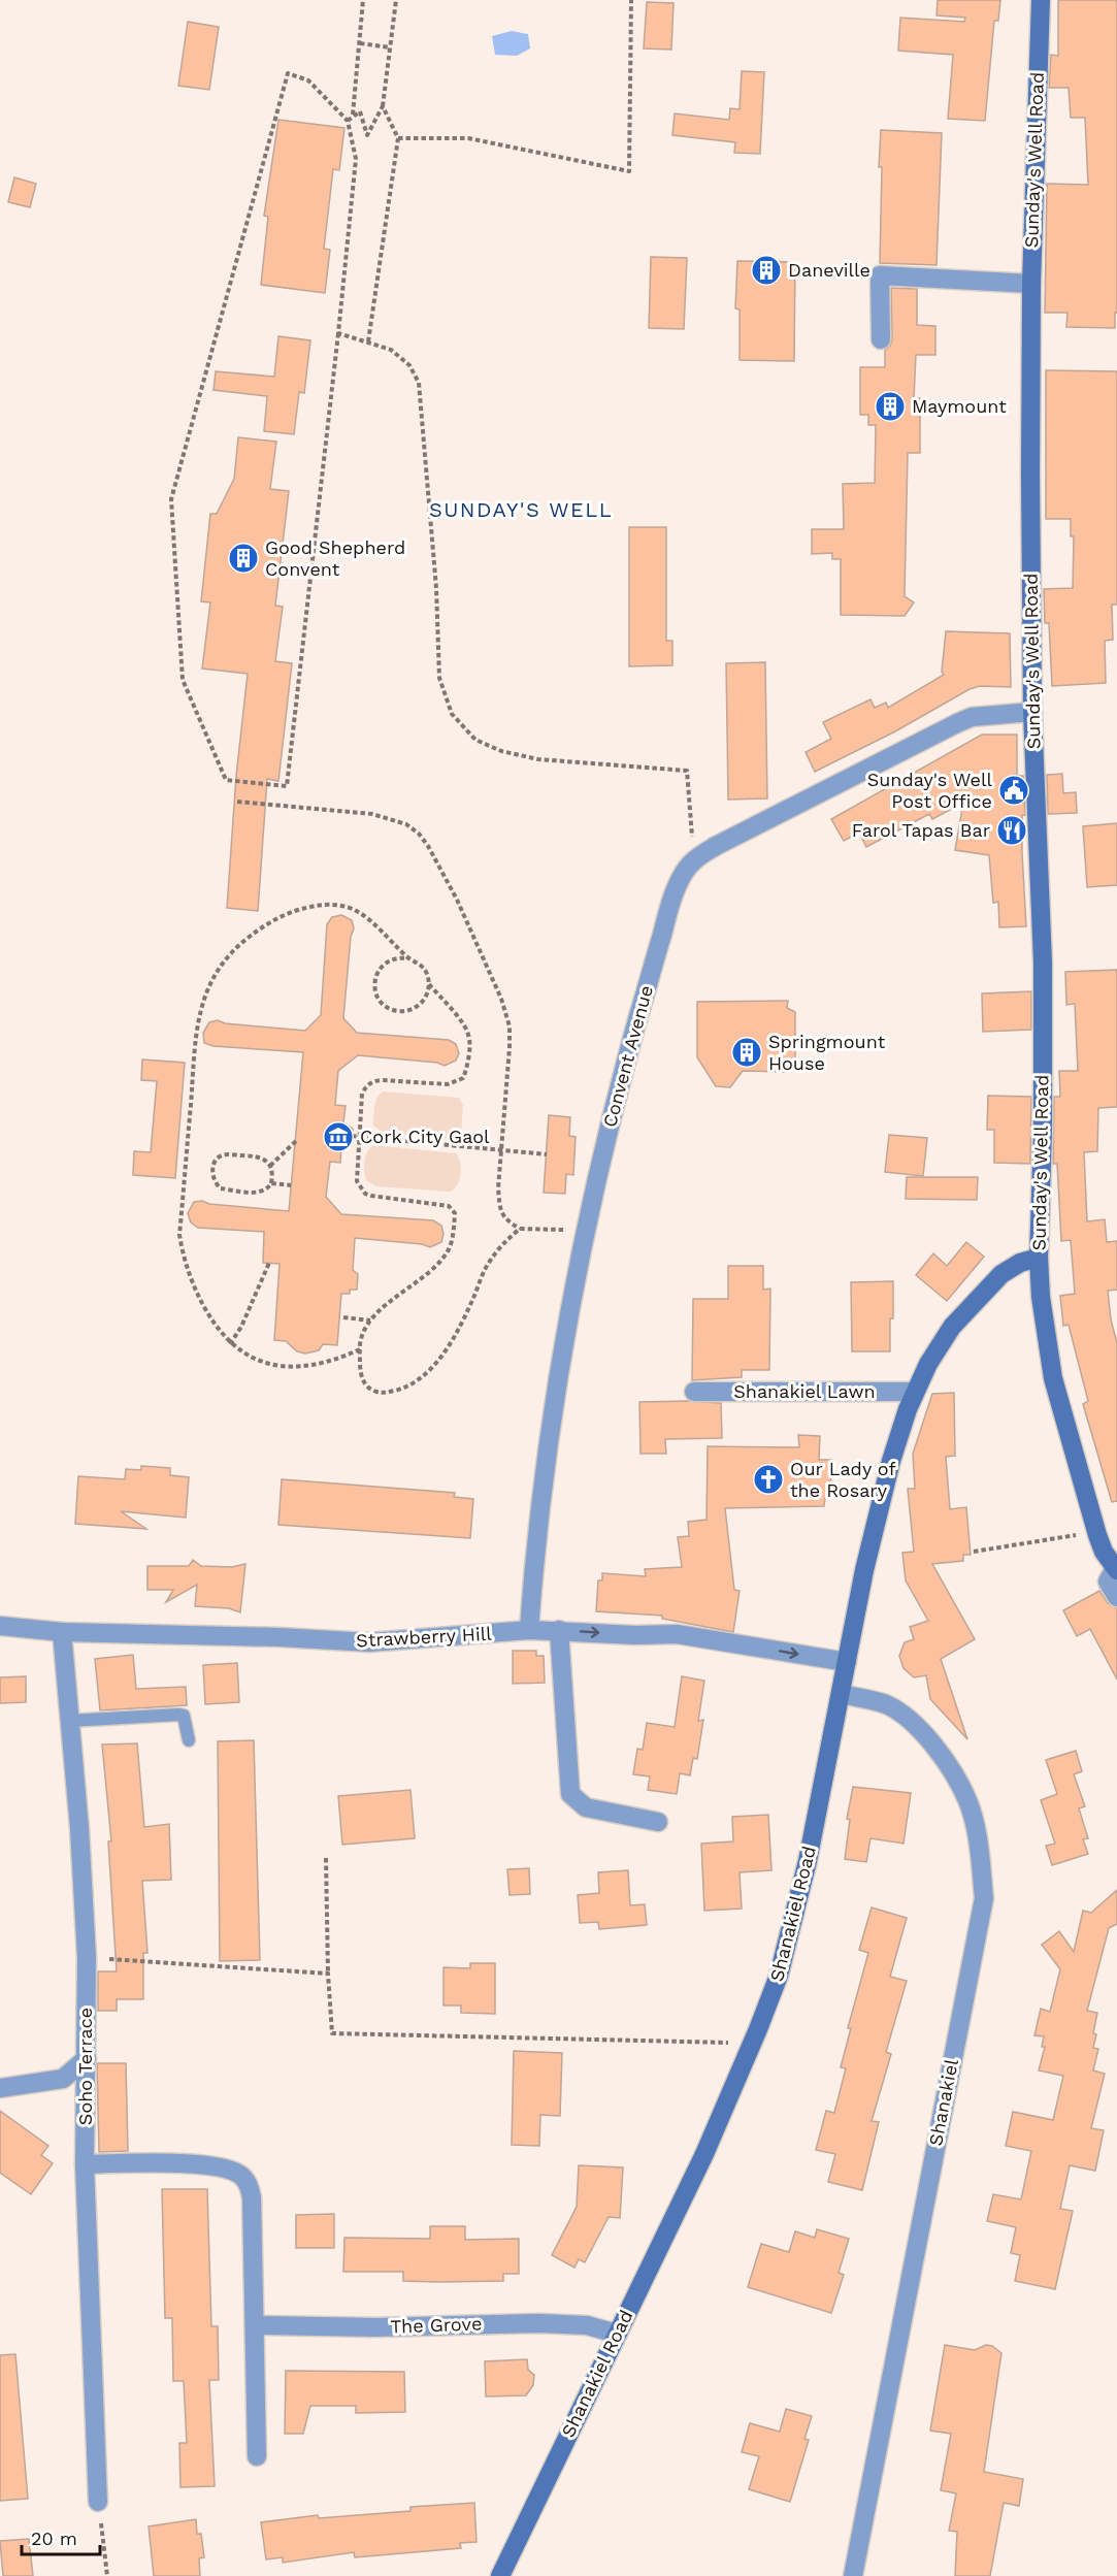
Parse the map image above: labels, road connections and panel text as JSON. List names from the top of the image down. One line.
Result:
{"streets":{"main road":["Sunday's Well Road","Shanakiel Road"],"street":["Convent Avenue","Shanakiel Lawn","Strawberry Hill","Soho Terrace","Shanakiel","The Grove"]},"crossings":[["Sunday's Well Road","Shanakiel Road"],["Convent Avenue","Strawberry Hill"],["Shanakiel Lawn","Shanakiel Road"],["Strawberry Hill","Shanakiel Road"],["Strawberry Hill","Soho Terrace"],["Shanakiel Road","Shanakiel"],["Shanakiel Road","The Grove"]],"districts":["SUNDAY'S WELL"],"places":{"building":["Daneville","Maymount","Good Shepherd Convent","Springmount House"],"public building":["Sunday's Well Post Office"],"restaurant":["Farol Tapas Bar"],"museum":["Cork City Gaol"],"church":["Our Lady of the Rosary"]},"scale_bar":"20 m"}
